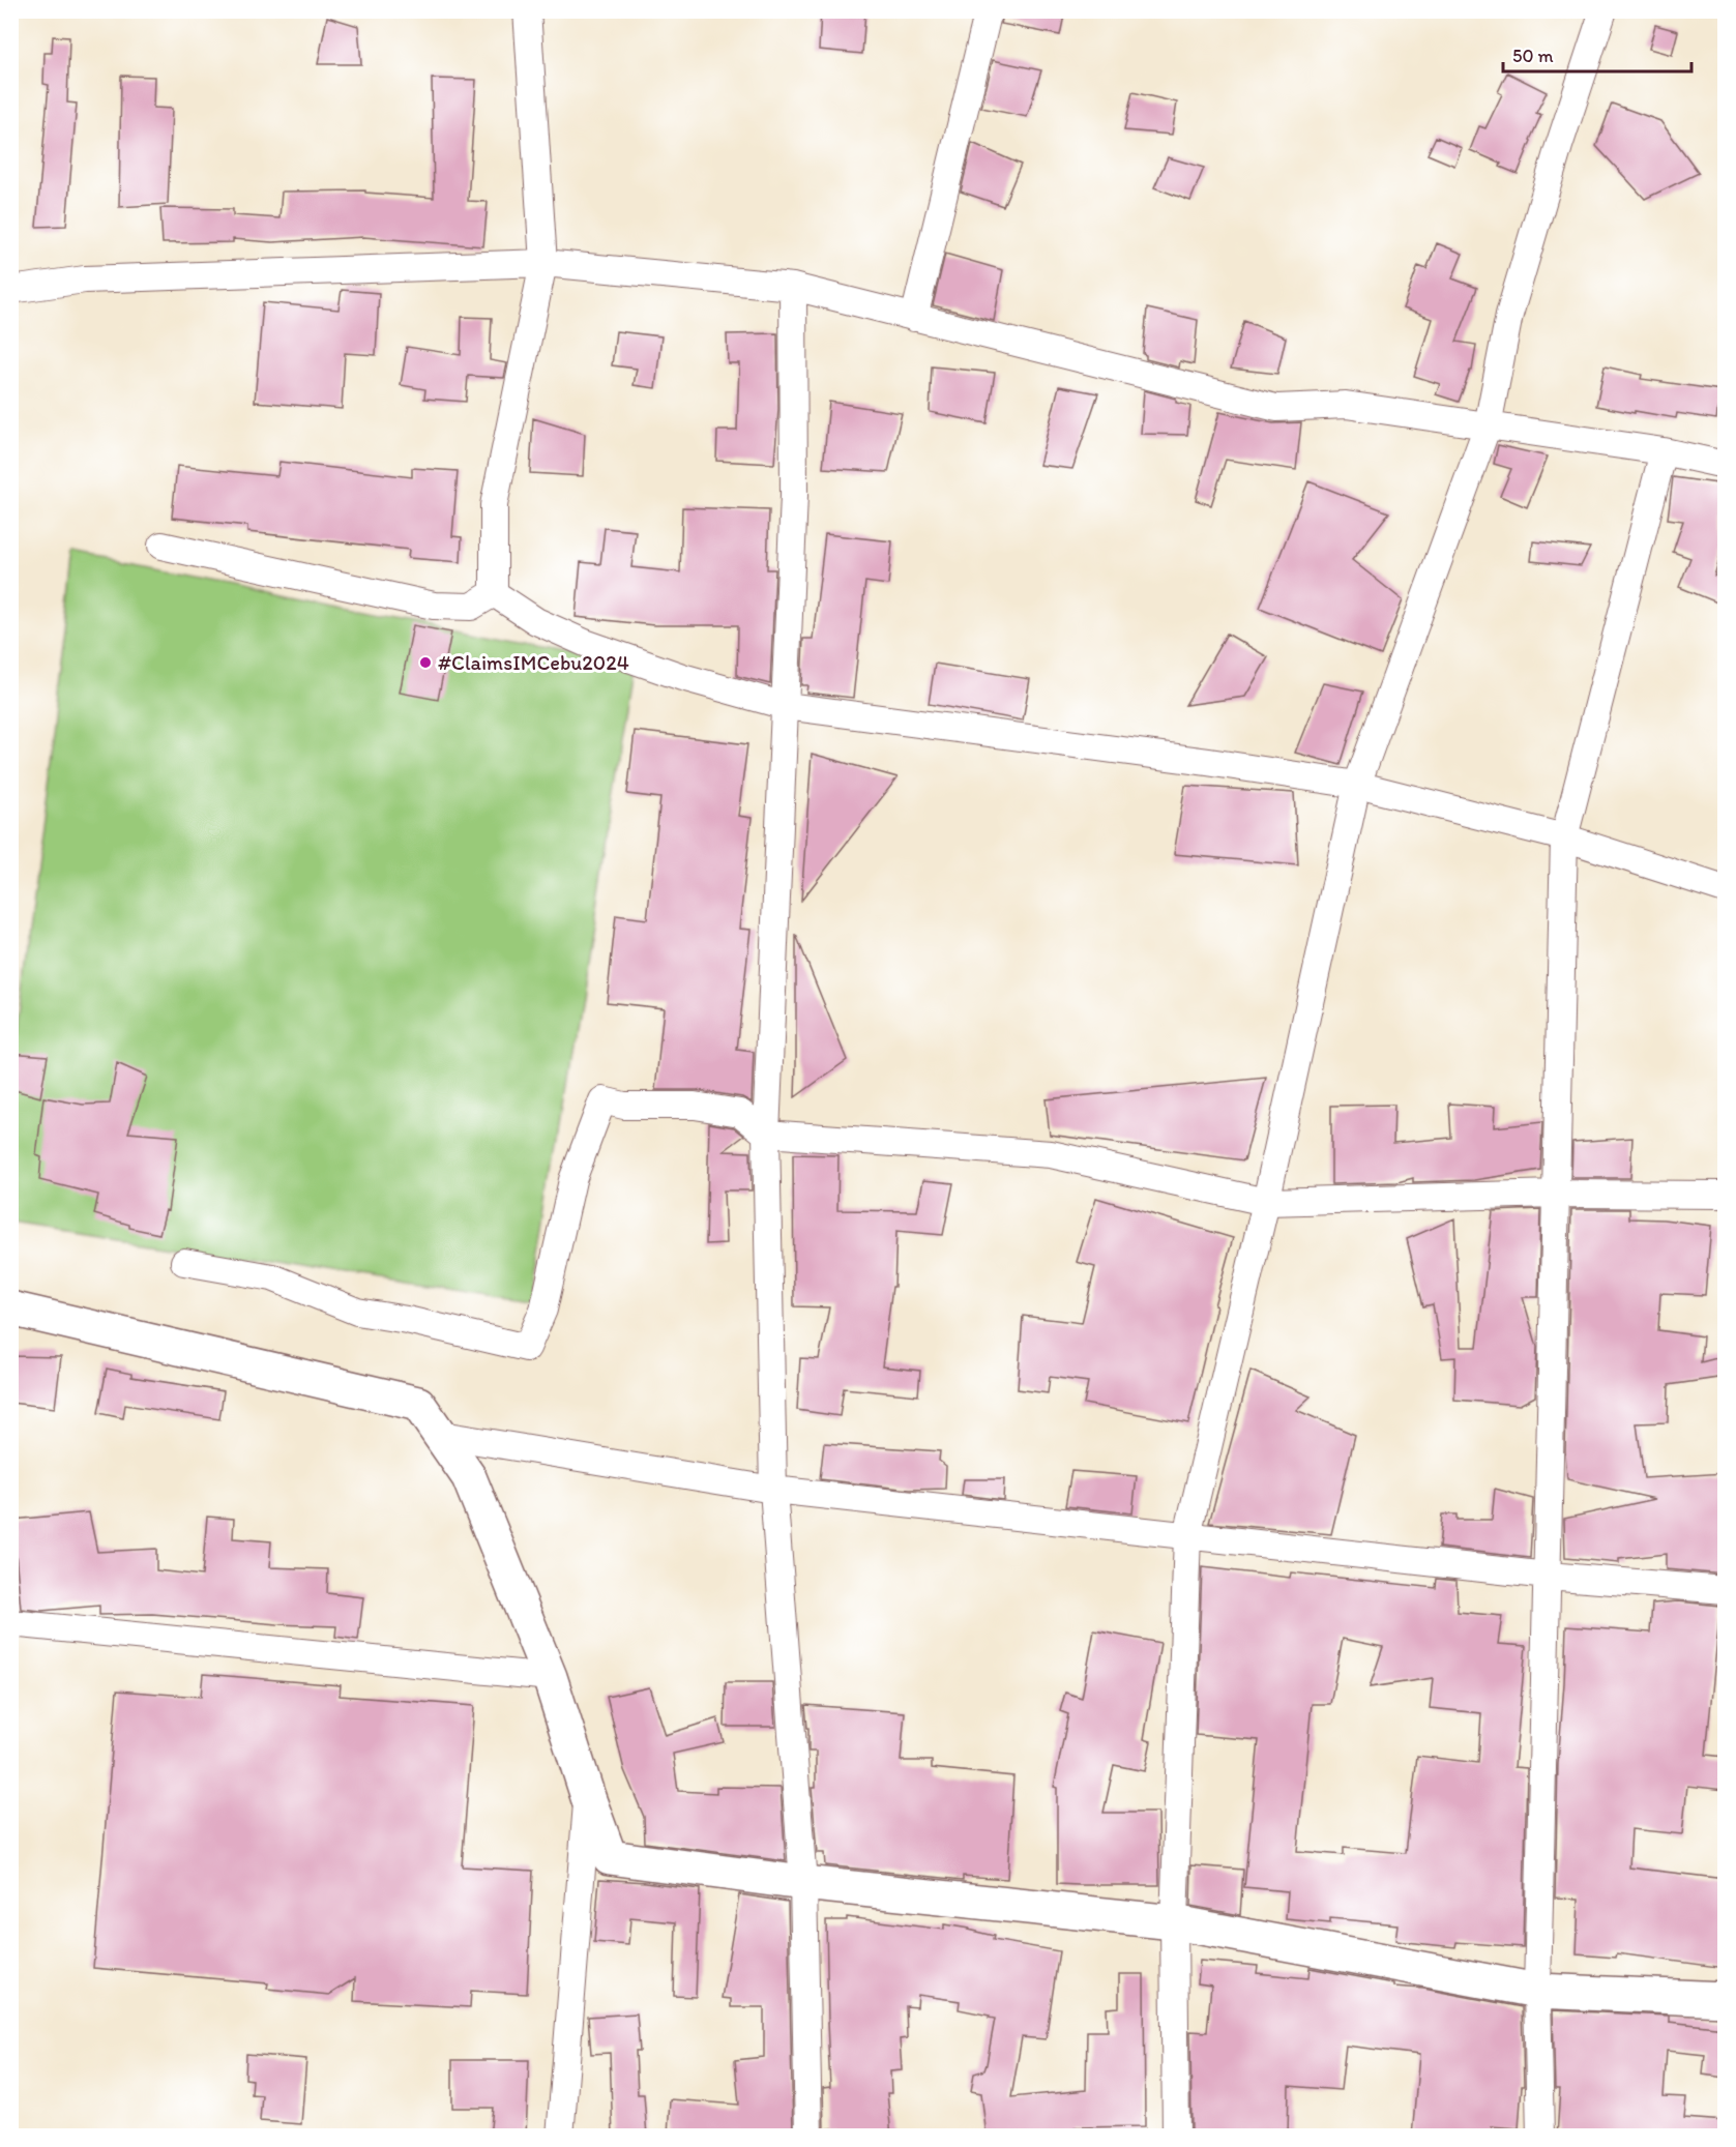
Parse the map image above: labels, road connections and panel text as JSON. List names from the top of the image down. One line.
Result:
{"places":["#ClaimsIMCebu2024"],"scale_bar":"50 m"}
